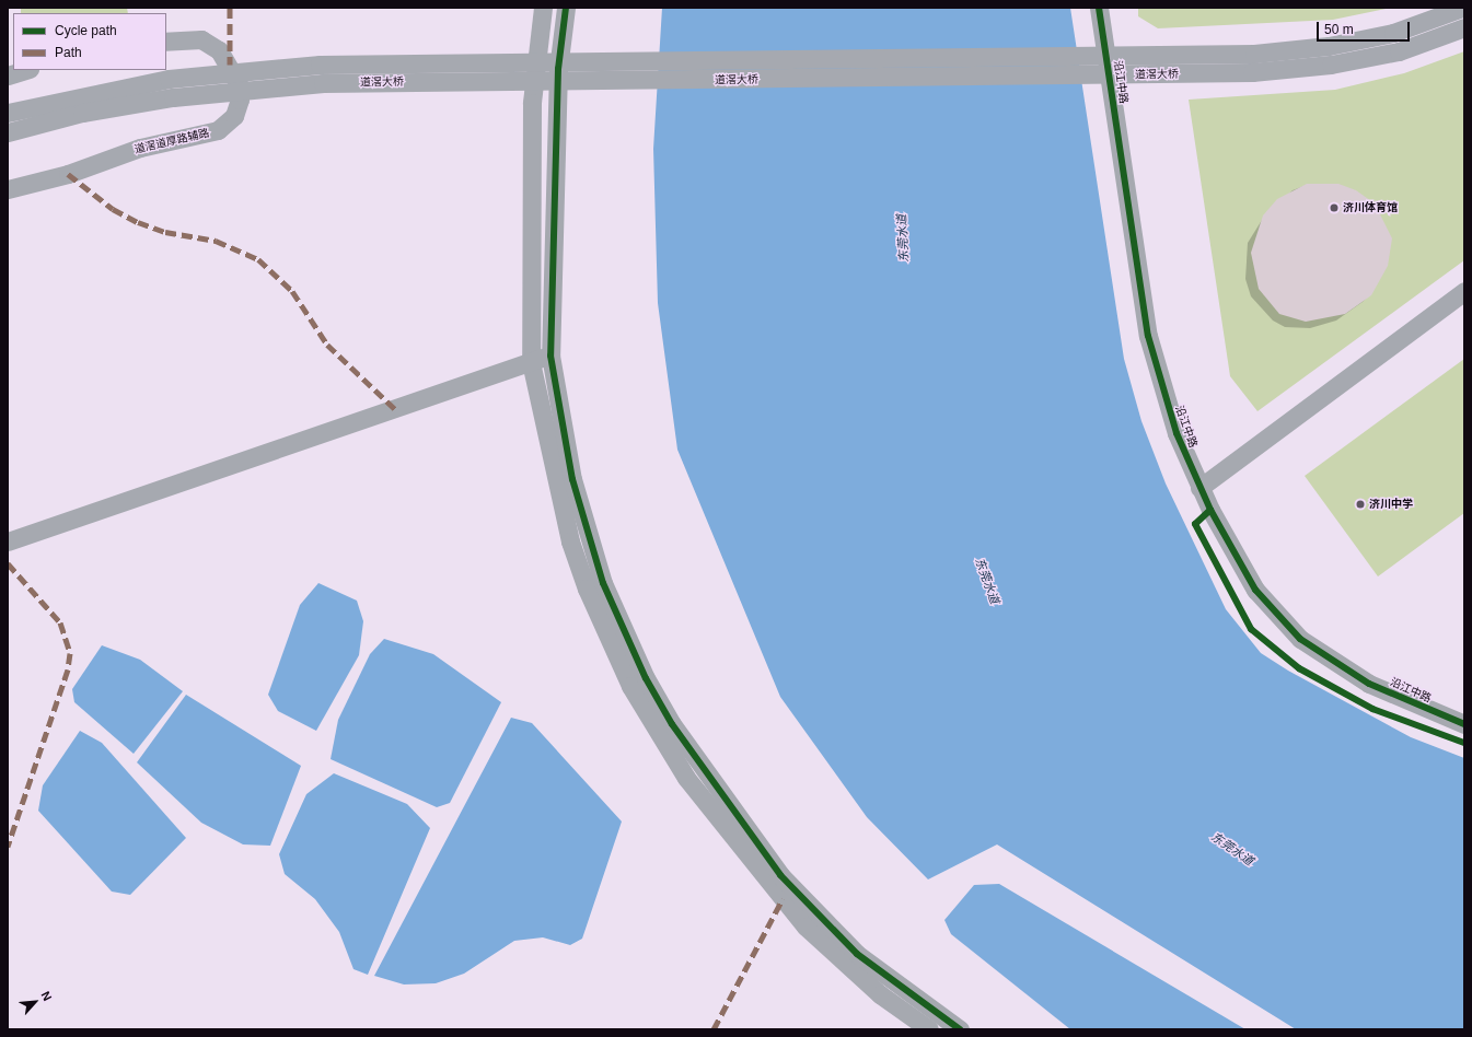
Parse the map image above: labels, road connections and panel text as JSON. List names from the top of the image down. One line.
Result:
{"streets":{"street":["道滘大桥","沿江中路","道滘道厚路辅路"]},"water":["东莞水道"],"places":["济川体育馆","济川中学"],"legend":["Cycle path","Path"],"scale_bar":"50 m","north":"top right"}
